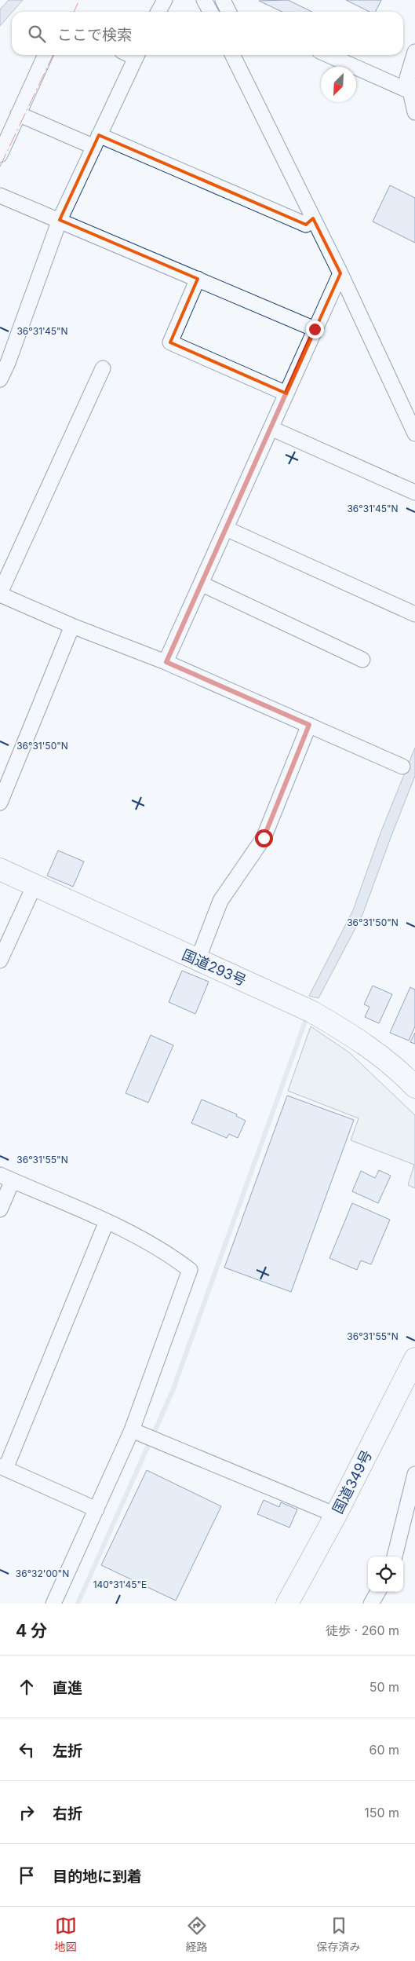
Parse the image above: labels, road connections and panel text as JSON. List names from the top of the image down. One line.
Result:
{"streets":{"highway":["国道293号","国道349号"]},"north":"bottom left","page":{"search":"ここで検索","heading":["4 分","徒歩 · 260 m"],"list":[["直進","50 m"],["左折","60 m"],["右折","150 m"],"目的地に到着"],"nav":["地図","経路","保存済み"]},"coordinates":["36°31'45\"N","36°31'50\"N","36°31'55\"N","36°32'00\"N","140°31'45\"E"]}
